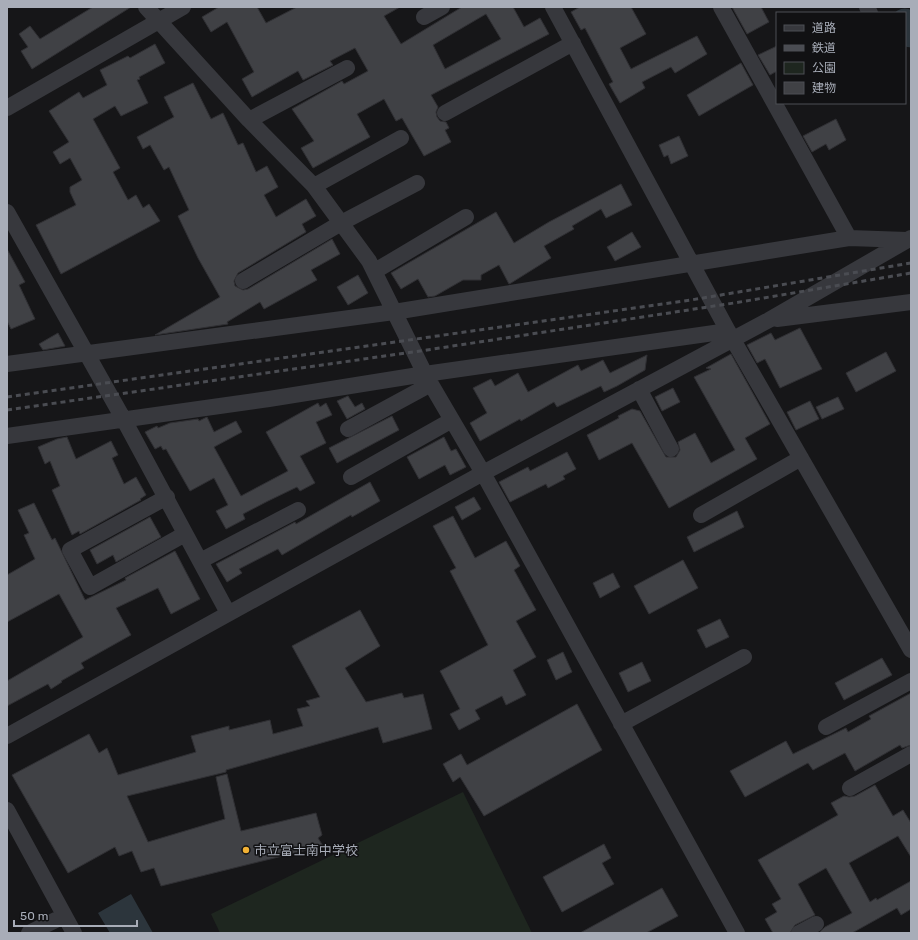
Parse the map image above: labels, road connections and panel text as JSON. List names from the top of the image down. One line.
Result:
{"places":["市立富士南中学校"],"legend":["道路","鉄道","公園","建物"],"scale_bar":"50 m"}
